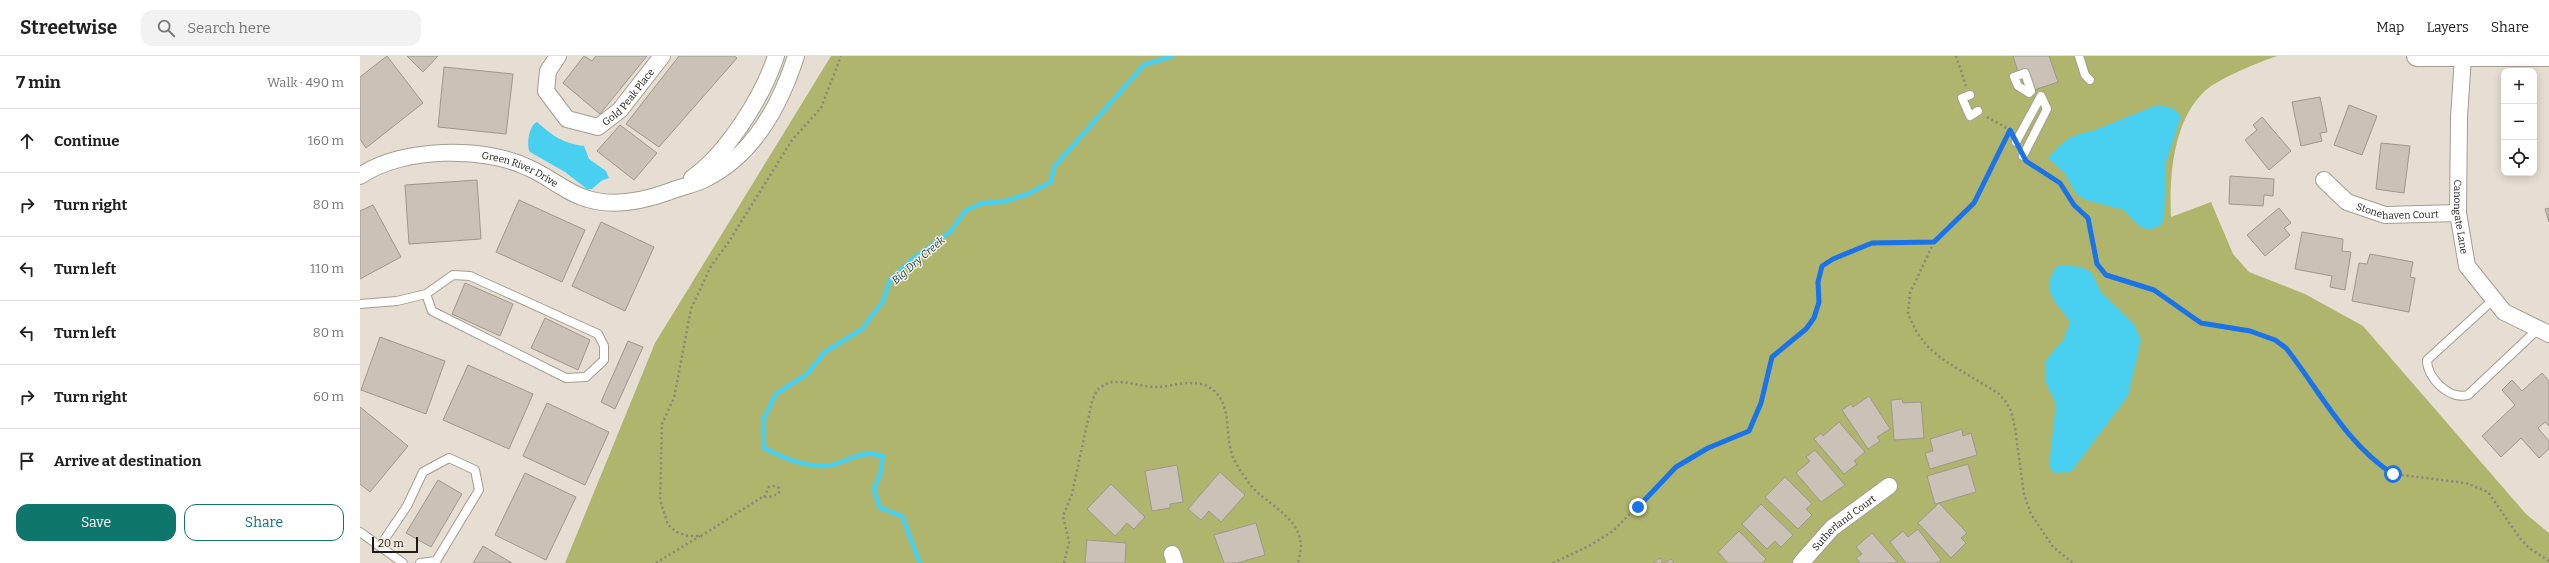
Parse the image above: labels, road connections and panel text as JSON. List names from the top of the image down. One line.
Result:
{"streets":{"street":["Gold Peak Place","Green River Drive","Stonehaven Court","Canongate Lane","Sutherland Court"]},"crossings":[["Stonehaven Court","Canongate Lane"]],"water":["Big Dry Creek"],"scale_bar":"20 m","page":{"header":"Streetwise","search":"Search here","nav":["Map","Layers","Share"],"heading":["7 min","Walk · 490 m"],"map_buttons":["+","−"],"list":[["Continue","160 m"],["Turn right","80 m"],["Turn left","110 m"],["Turn left","80 m"],["Turn right","60 m"],"Arrive at destination"],"buttons":["Save","Share"],"scale":"20 m"}}
